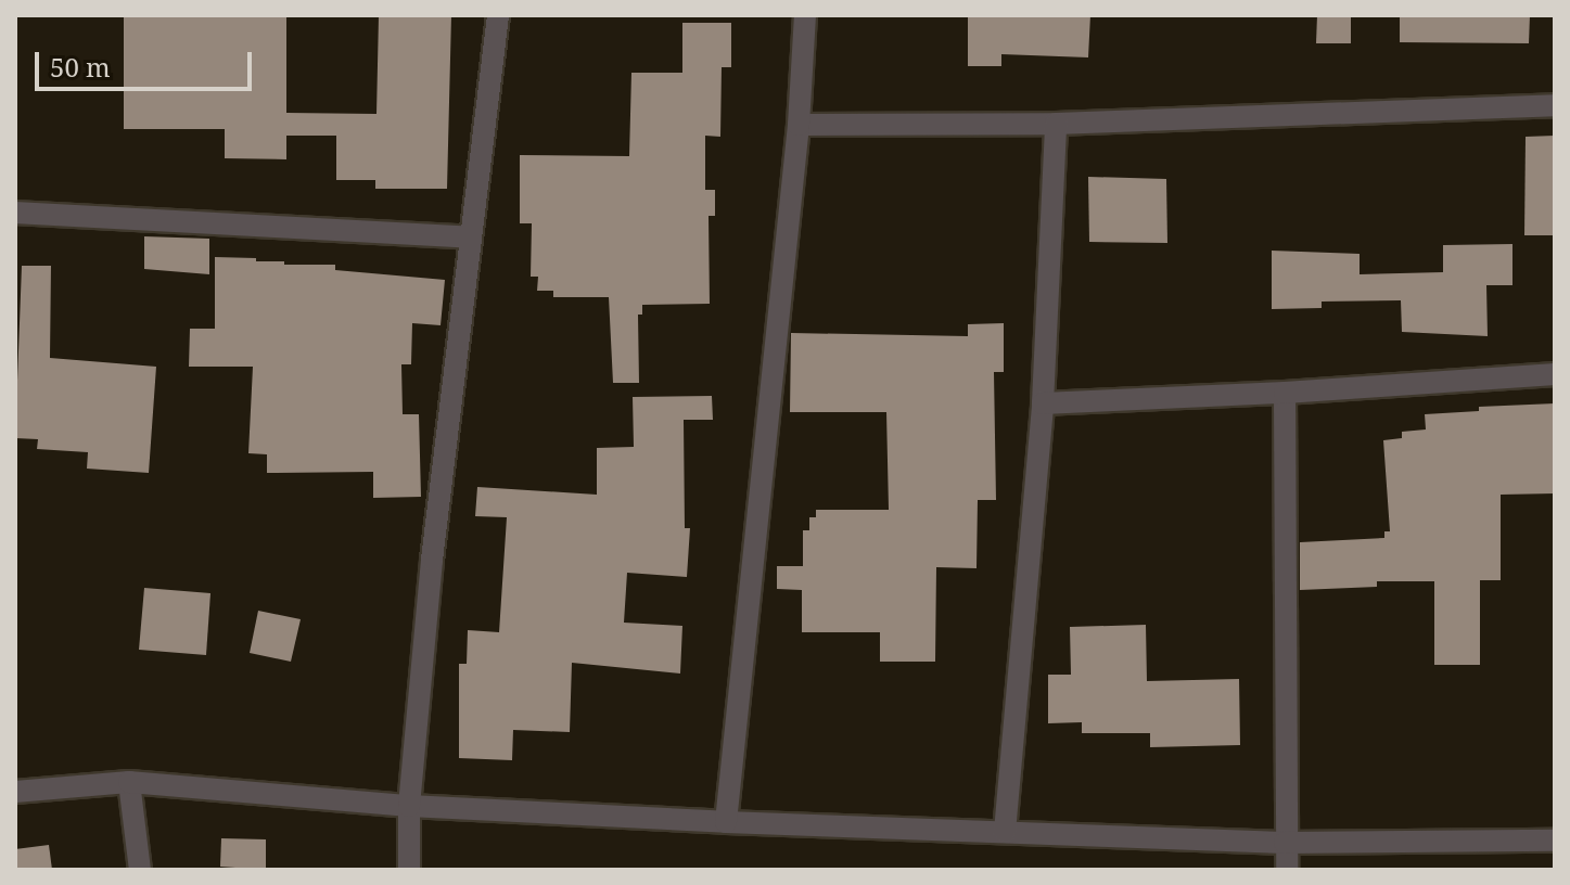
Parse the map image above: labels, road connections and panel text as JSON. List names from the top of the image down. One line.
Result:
{"scale_bar":"50 m"}
